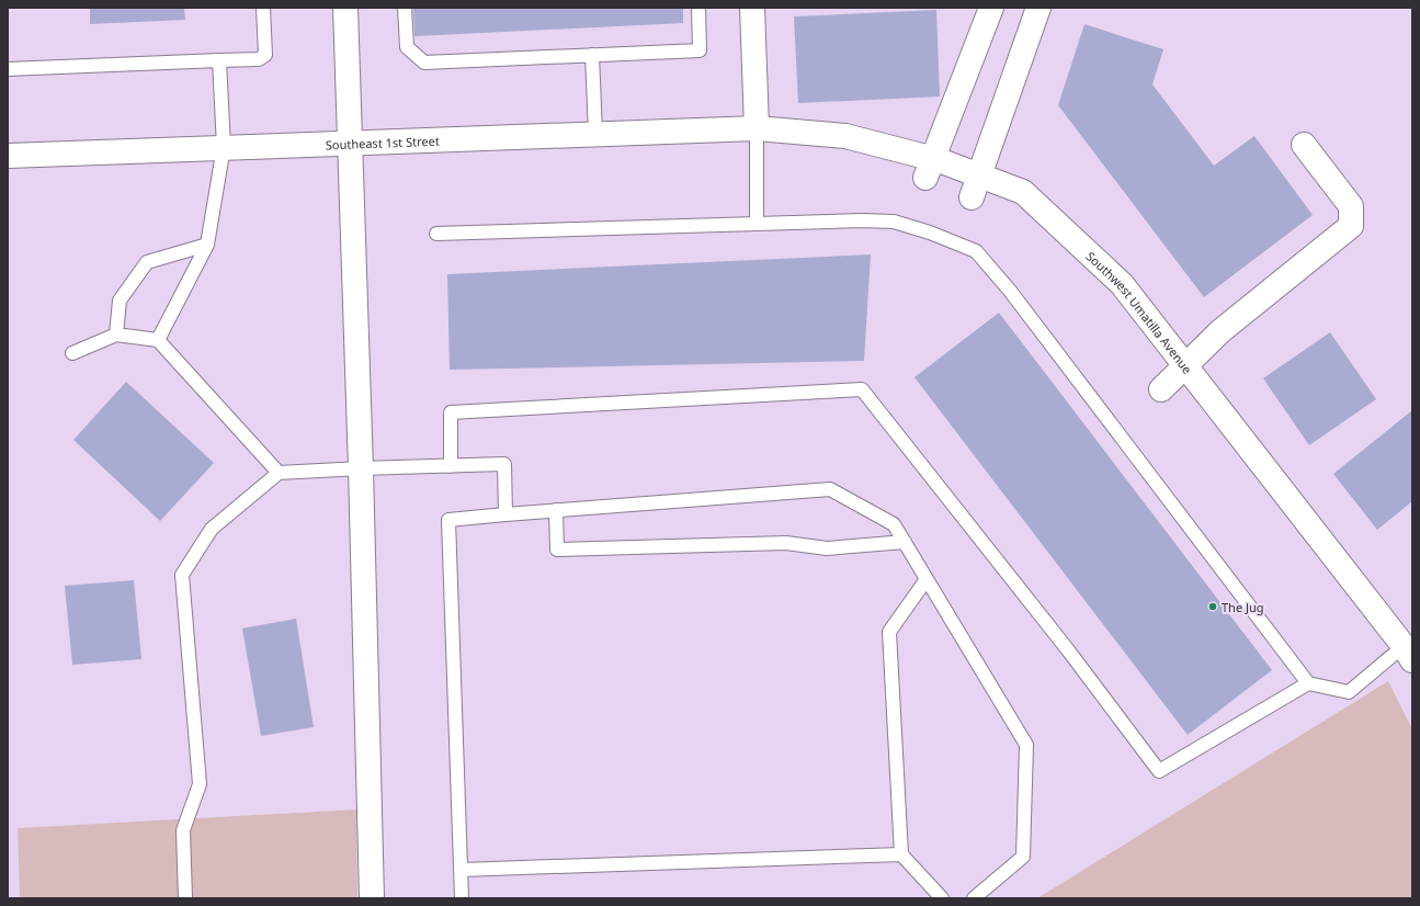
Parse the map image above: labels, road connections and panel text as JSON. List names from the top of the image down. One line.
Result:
{"streets":{"street":["Southeast 1st Street","Southwest Umatilla Avenue"]},"crossings":[["Southeast 1st Street","Southwest Umatilla Avenue"]],"places":["The Jug"]}
